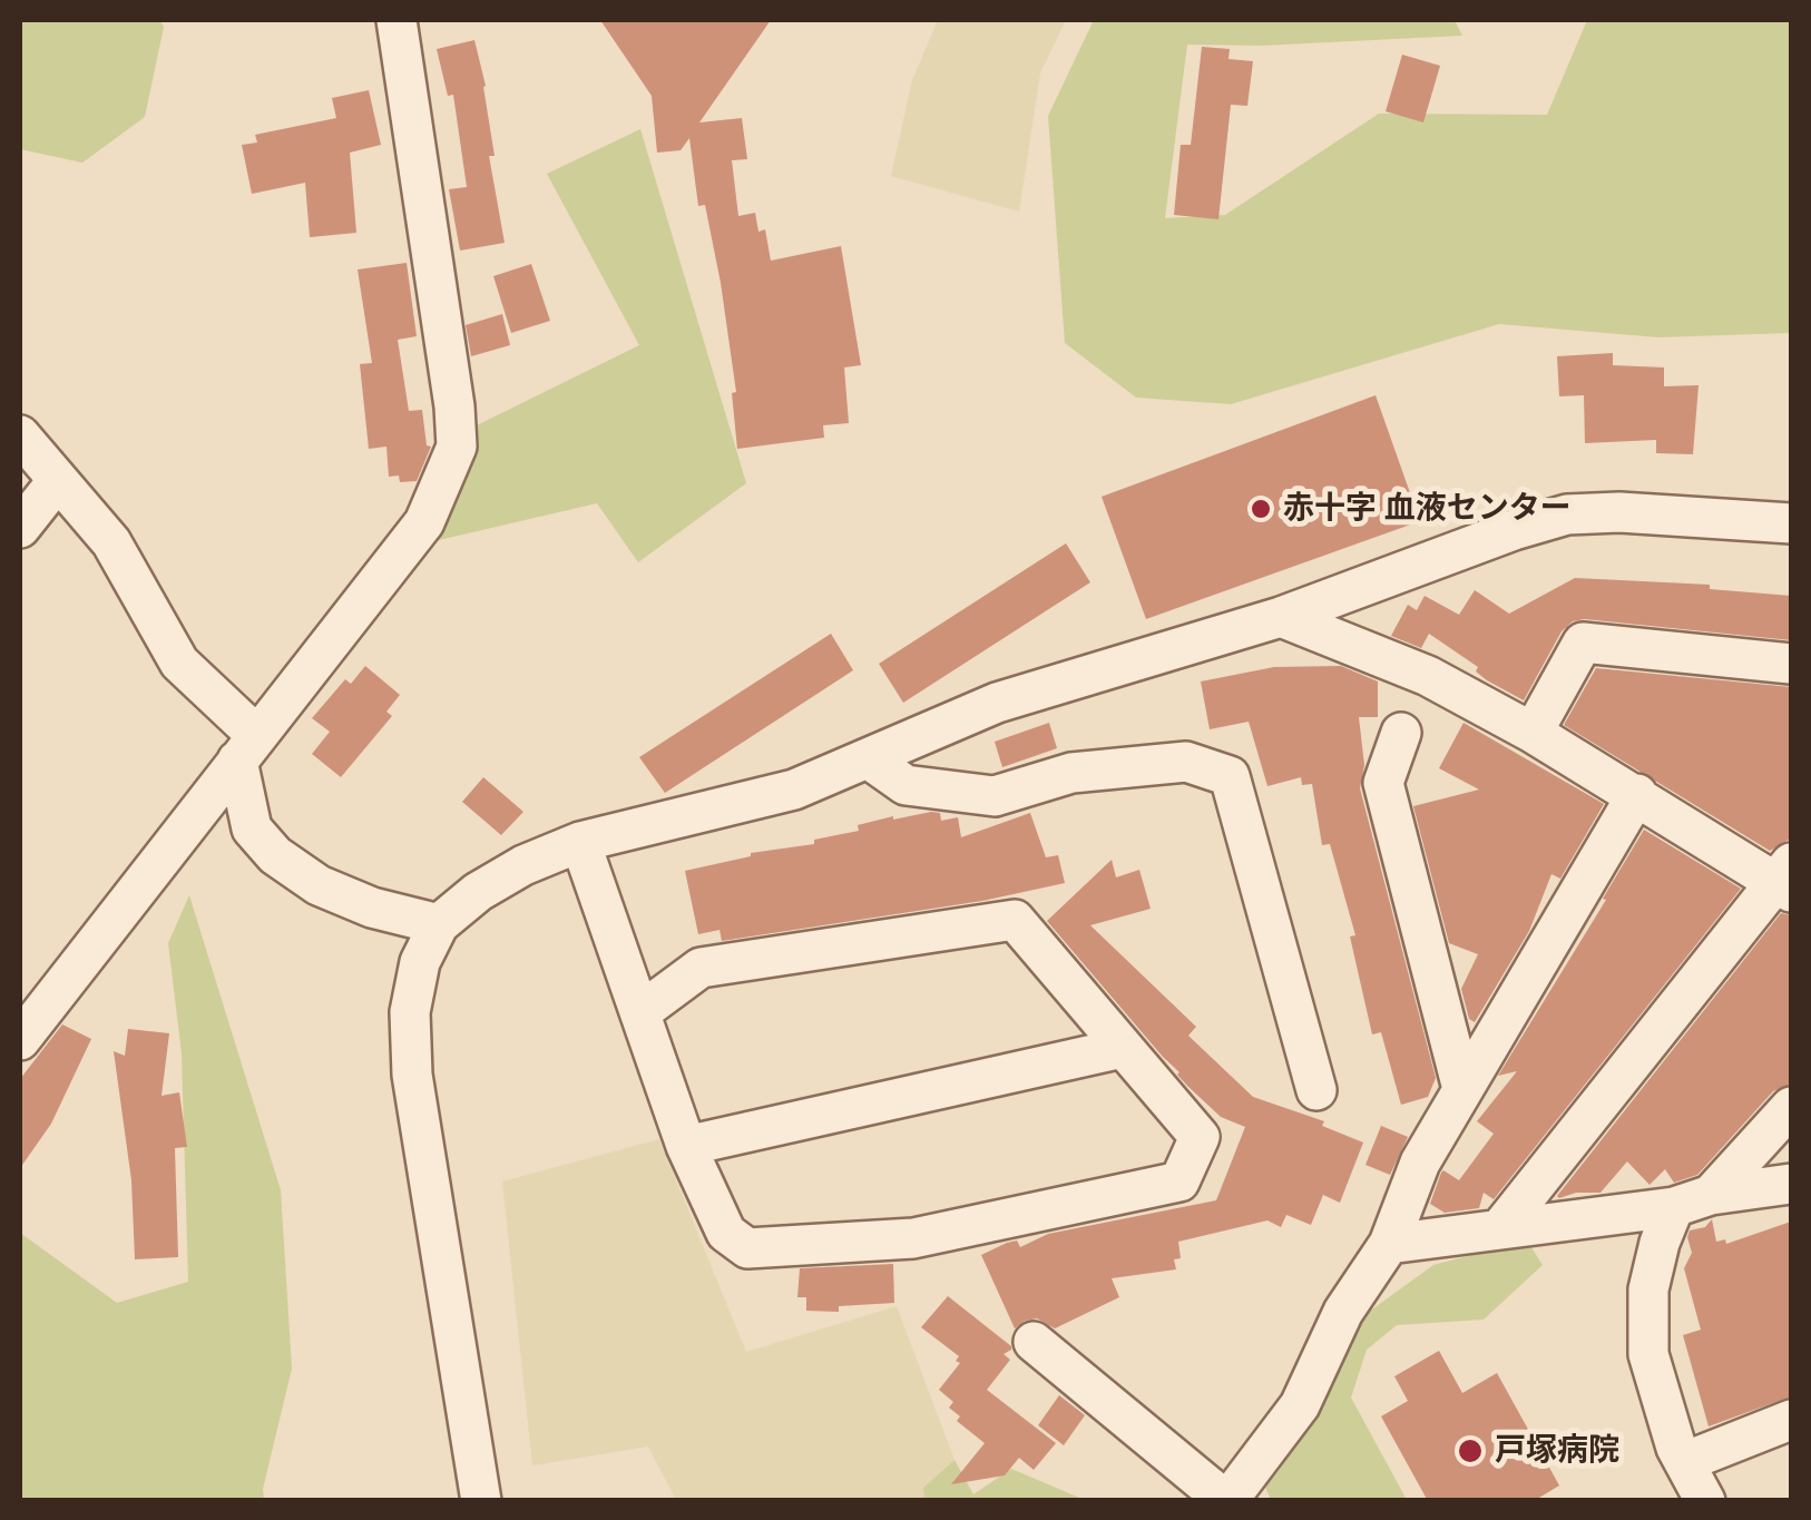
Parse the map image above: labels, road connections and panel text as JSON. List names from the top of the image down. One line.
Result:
{"places":["赤十字 血液センター","戸塚病院"]}
